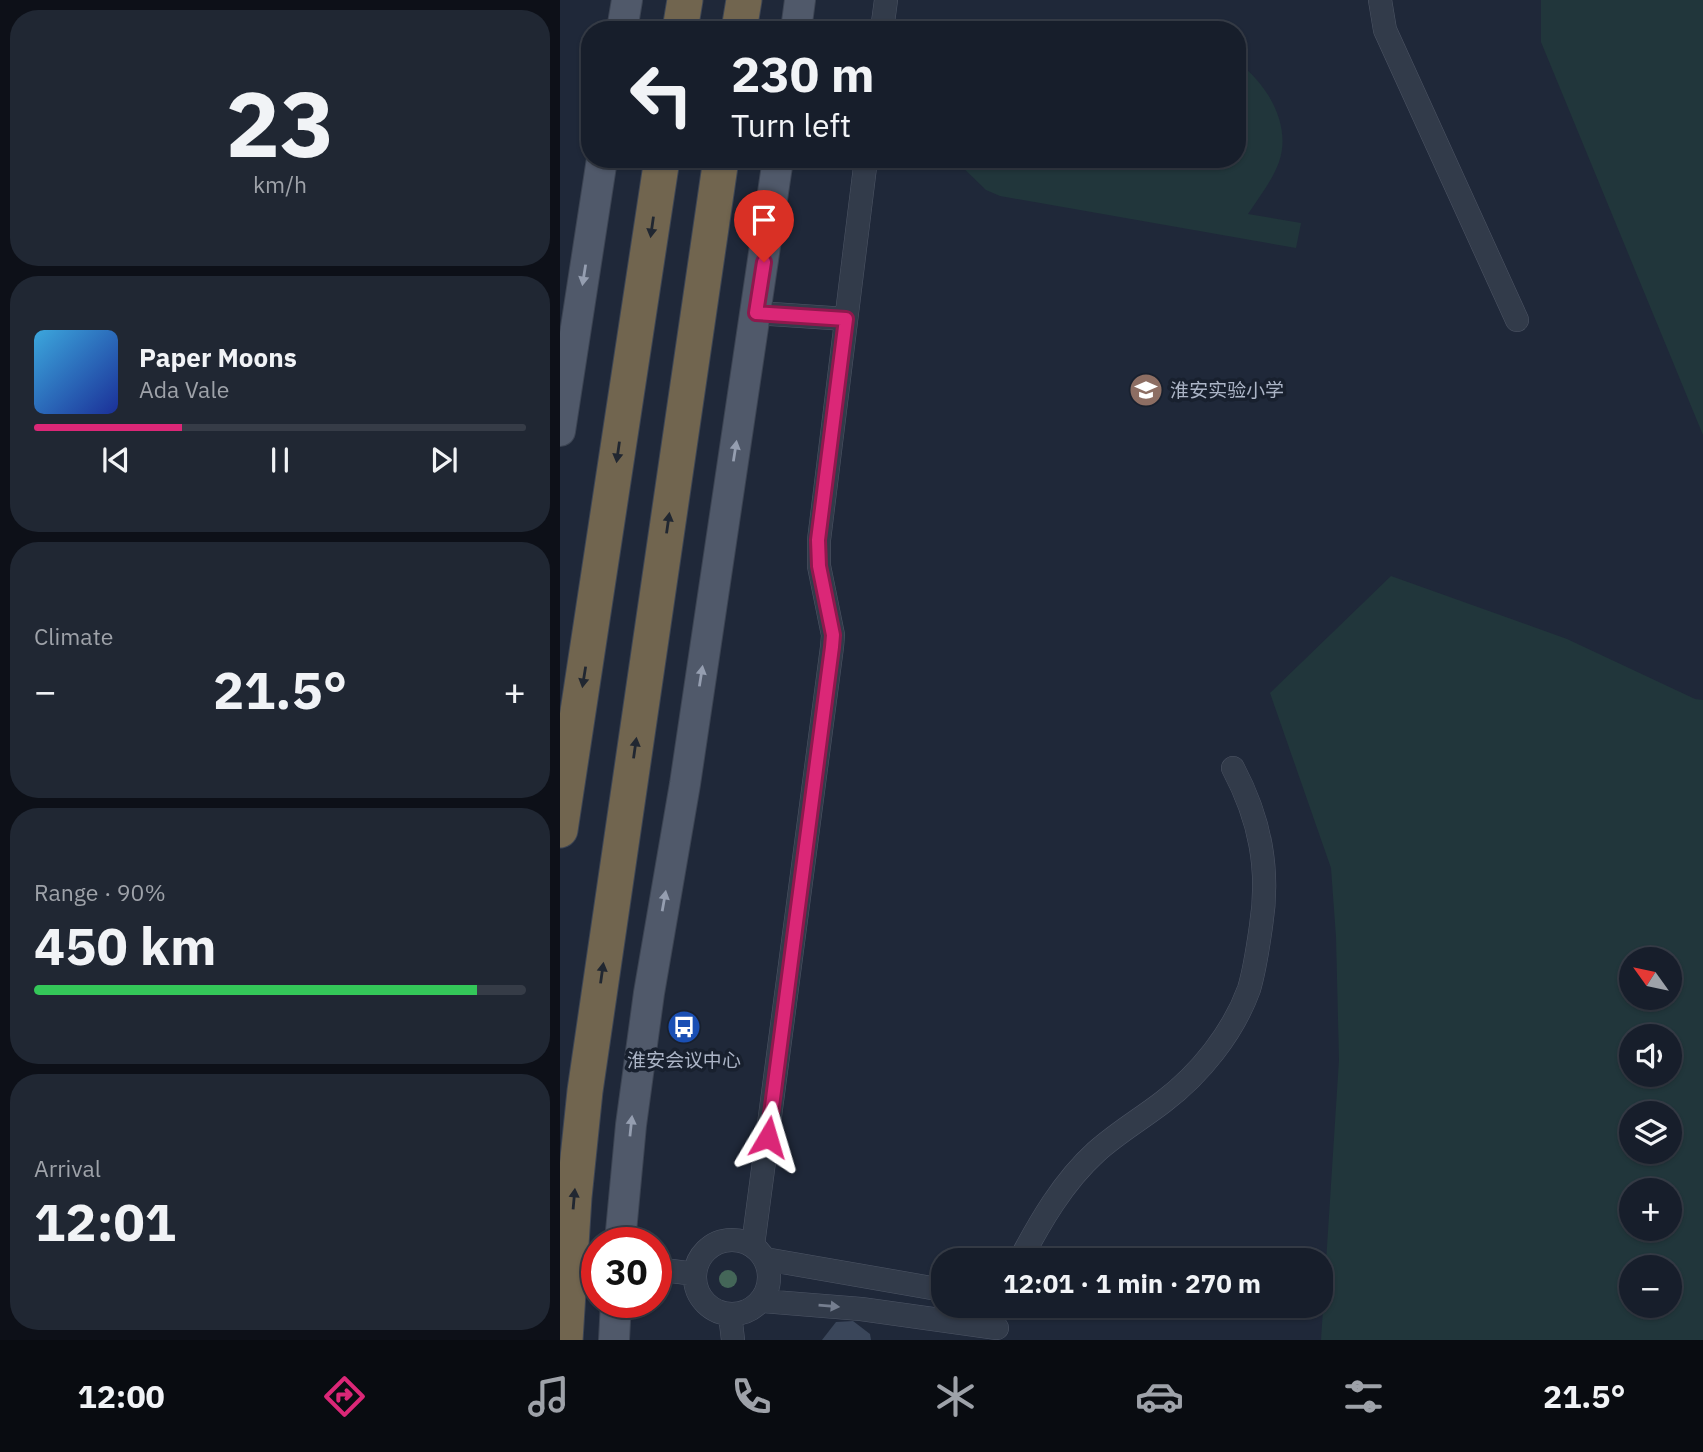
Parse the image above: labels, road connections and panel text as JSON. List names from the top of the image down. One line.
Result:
{"places":{"school or university":["淮安实验小学"],"bus stop":["淮安会议中心"]},"north":"top left","page":{"tile":[["23","km/h"],"Climate",["Range · 90%","450 km"],["Arrival","12:01"]],"turn":["230 m","Turn left"],"song":["Paper Moons","Ada Vale"],"heat":["−","21.5°","+"],"map_buttons":["+","−"],"limit":"30","trip":"12:01 · 1 min · 270 m","tabs":["12:00","21.5°"]}}
